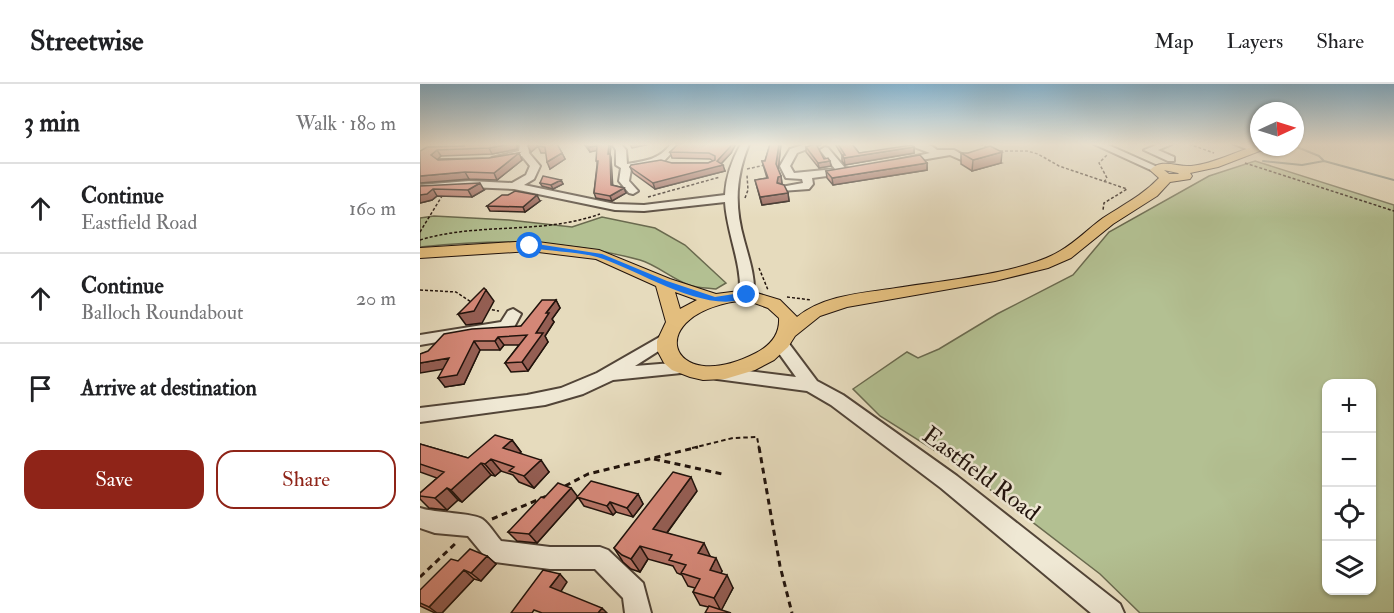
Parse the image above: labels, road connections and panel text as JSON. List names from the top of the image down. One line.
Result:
{"streets":{"street":["Eastfield Road"]},"north":"right","page":{"header":"Streetwise","nav":["Map","Layers","Share"],"heading":["3 min","Walk · 180 m"],"list":[["Continue","Eastfield Road","160 m"],["Continue","Balloch Roundabout","20 m"],"Arrive at destination"],"map_buttons":["+","−"],"buttons":["Save","Share"]}}
